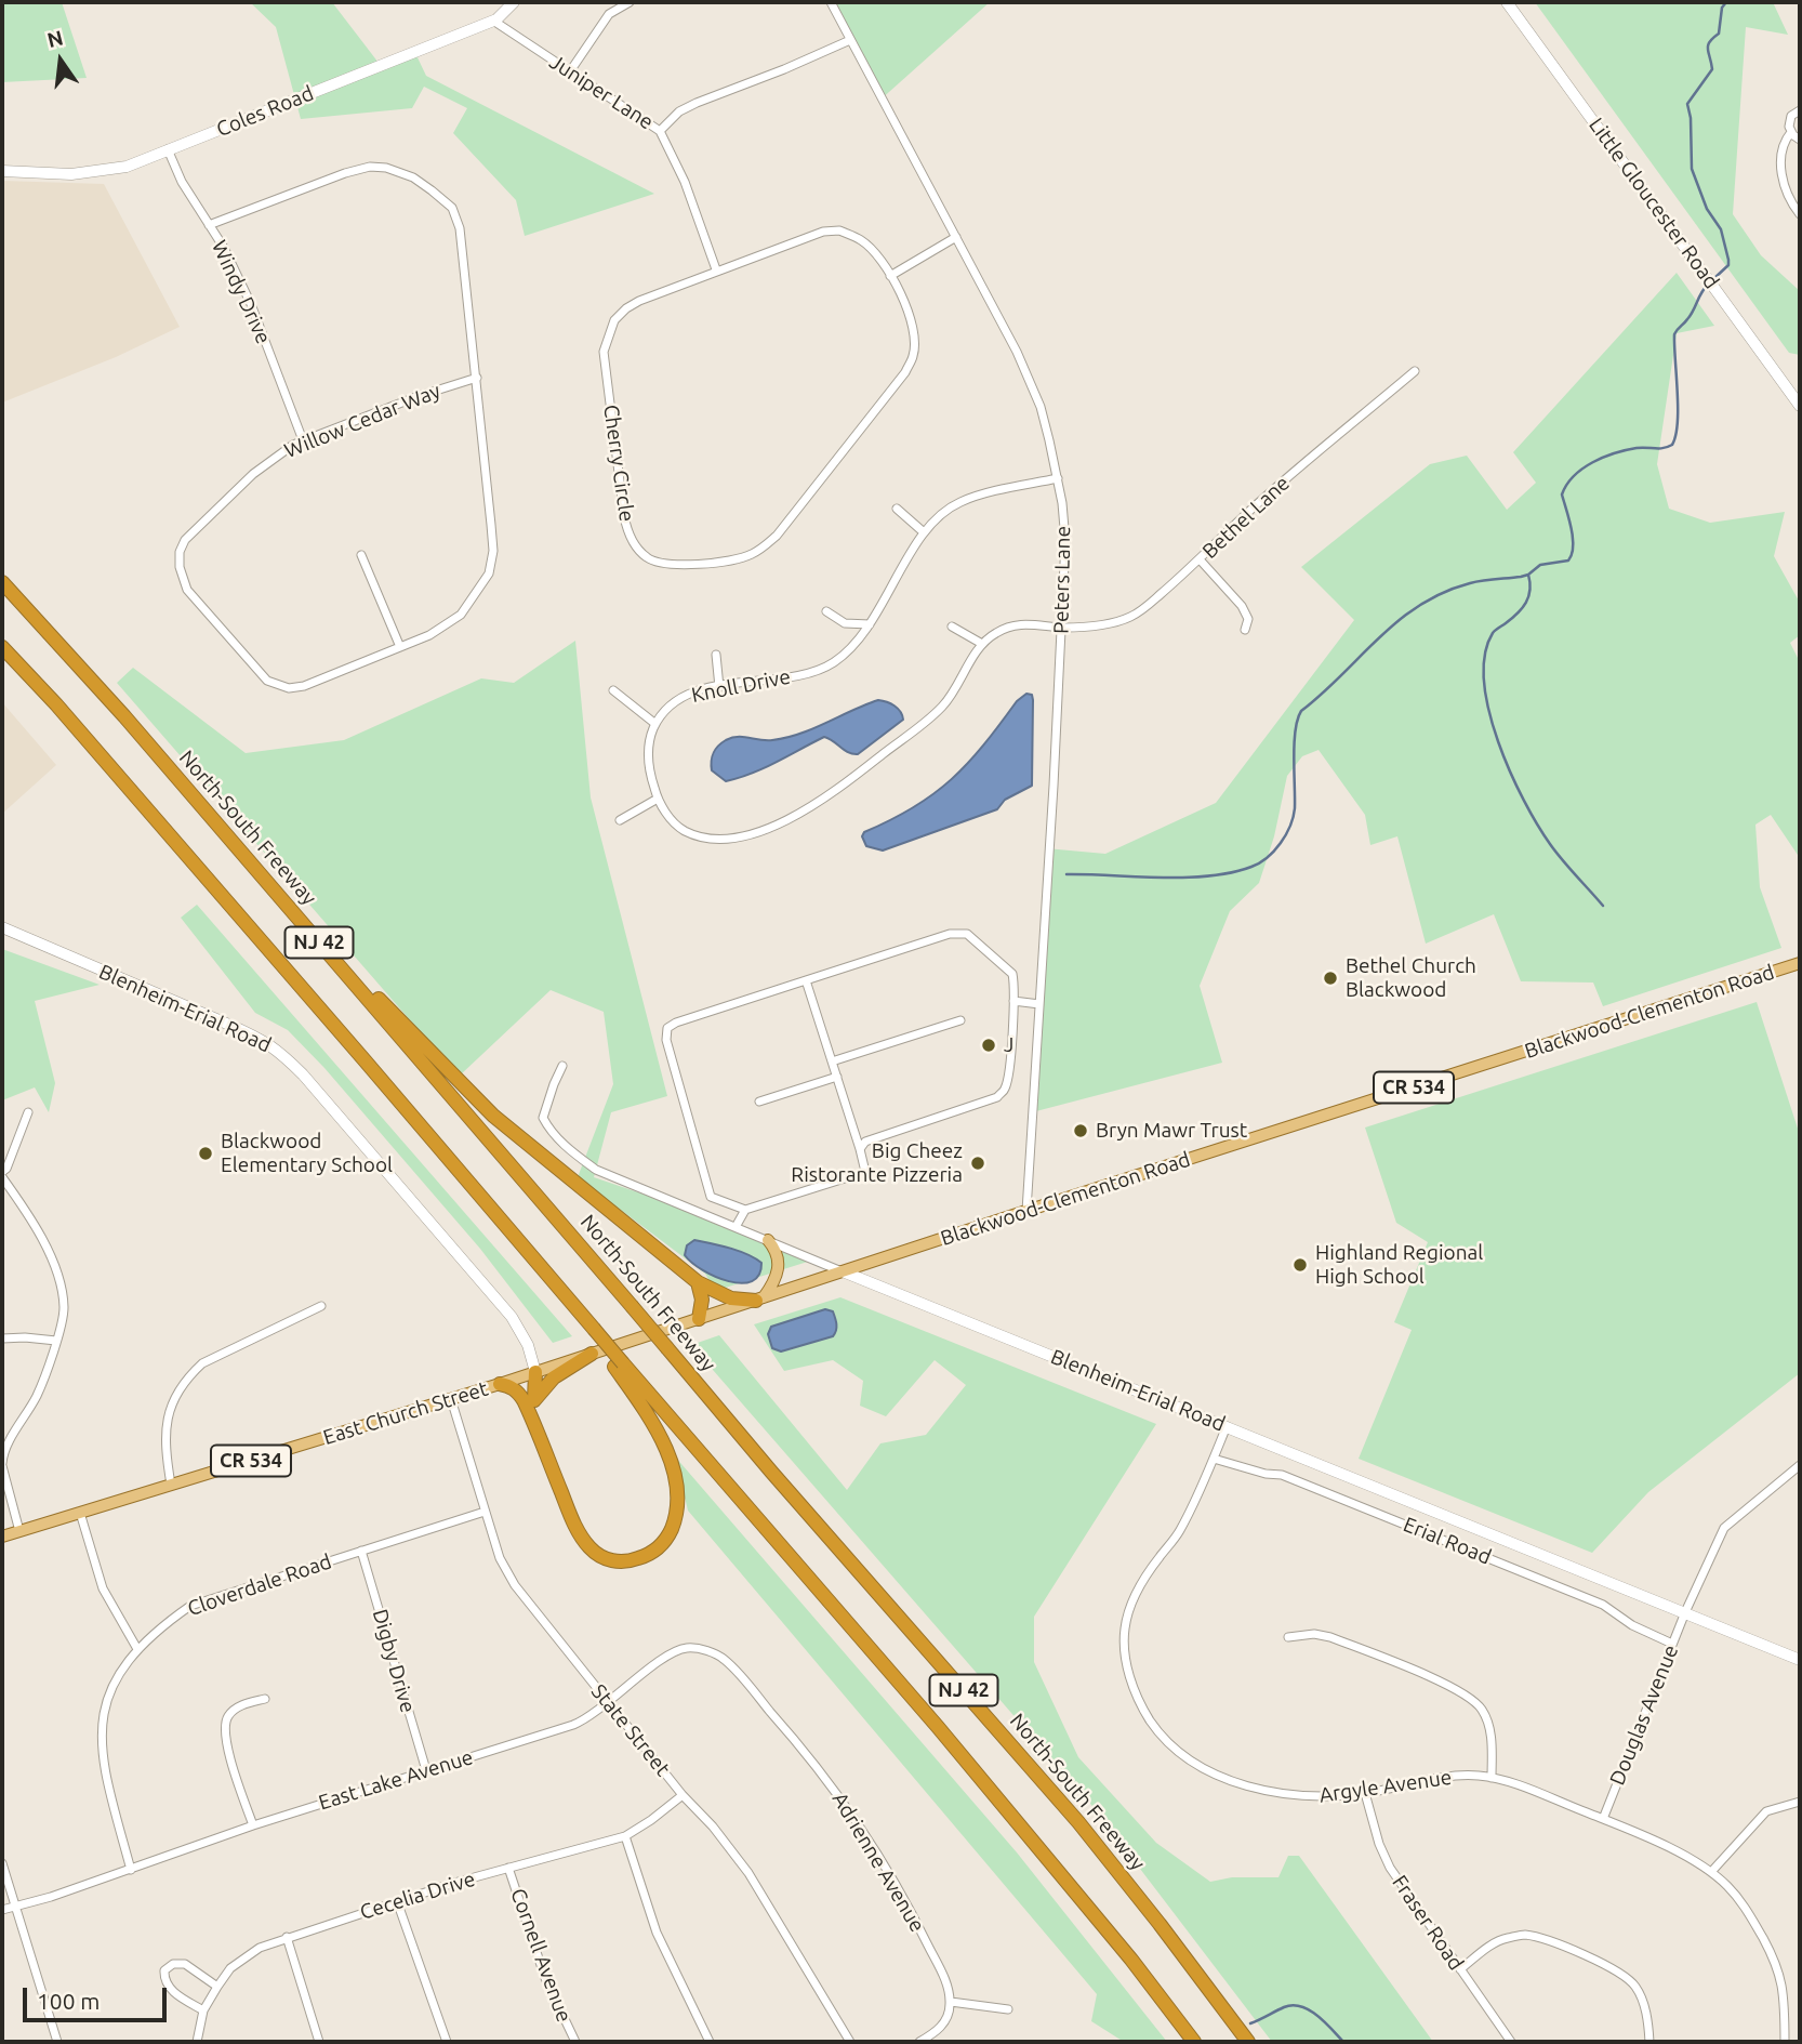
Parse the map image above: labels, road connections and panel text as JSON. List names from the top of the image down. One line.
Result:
{"streets":{"highway":["North-South Freeway","NJ 42"],"main road":["Coles Road","Little Gloucester Road","Blenheim-Erial Road","Blackwood-Clementon Road","CR 534","East Church Street"],"street":["Juniper Lane","Windy Drive","Willow Cedar Way","Cherry Circle","Bethel Lane","Peters Lane","Knoll Drive","Erial Road","Cloverdale Road","Digby Drive","Douglas Avenue","State Street","East Lake Avenue","Argyle Avenue","Adrienne Avenue","Cecelia Drive","Fraser Road","Cornell Avenue"]},"crossings":[["Juniper Lane","Coles Road"],["Juniper Lane","Cherry Circle"],["Coles Road","Windy Drive"],["Windy Drive","Willow Cedar Way"],["Bethel Lane","Peters Lane"],["Peters Lane","Knoll Drive"],["Peters Lane","Blackwood-Clementon Road"],["Blenheim-Erial Road","Blackwood-Clementon Road"],["Blenheim-Erial Road","East Church Street"],["Blenheim-Erial Road","Douglas Avenue"],["Blenheim-Erial Road","Argyle Avenue"],["Blackwood-Clementon Road","East Church Street"],["East Church Street","State Street"],["Erial Road","Douglas Avenue"],["Erial Road","Argyle Avenue"],["Cloverdale Road","Digby Drive"],["Cloverdale Road","State Street"],["Cloverdale Road","East Lake Avenue"],["Digby Drive","East Lake Avenue"],["Douglas Avenue","Argyle Avenue"],["State Street","East Lake Avenue"],["State Street","Cecelia Drive"],["East Lake Avenue","Adrienne Avenue"],["Argyle Avenue","Fraser Road"],["Cecelia Drive","Cornell Avenue"]],"places":["Bethel Church Blackwood","J","Bryn Mawr Trust","Blackwood Elementary School","Big Cheez Ristorante Pizzeria","Highland Regional High School"],"scale_bar":"100 m","north":"top"}
